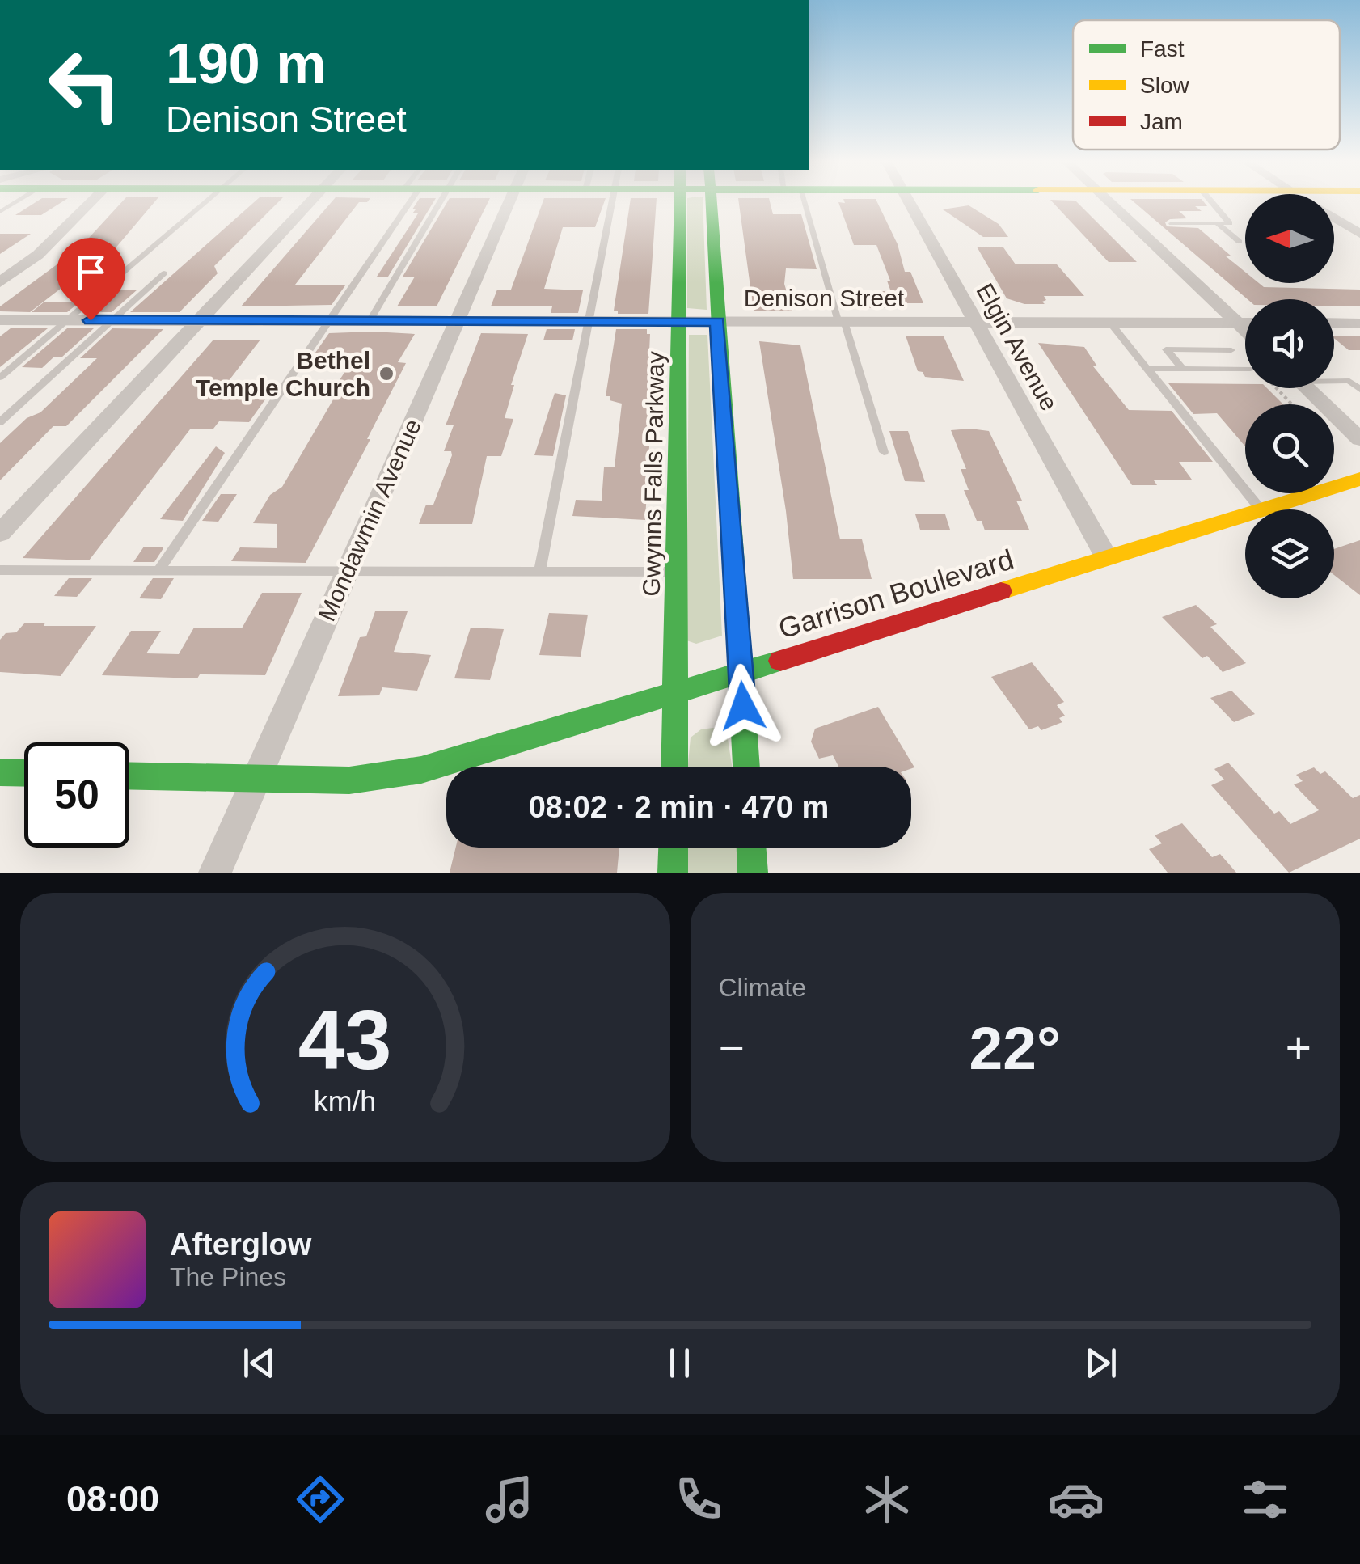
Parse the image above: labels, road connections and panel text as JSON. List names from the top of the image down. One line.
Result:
{"streets":{"main road":["Gwynns Falls Parkway","Garrison Boulevard"],"street":["Denison Street","Elgin Avenue","Mondawmin Avenue"]},"crossings":[["Denison Street","Elgin Avenue"],["Denison Street","Gwynns Falls Parkway"],["Denison Street","Mondawmin Avenue"],["Elgin Avenue","Garrison Boulevard"],["Gwynns Falls Parkway","Garrison Boulevard"],["Mondawmin Avenue","Garrison Boulevard"]],"places":["Bethel Temple Church"],"legend":["Fast","Slow","Jam"],"north":"left","page":{"turn":["190 m","Denison Street"],"limit":"50","trip":"08:02 · 2 min · 470 m","tile":"Climate","heat":["−","22°","+"],"song":["Afterglow","The Pines"],"tabs":"08:00","gauge":["43","km/h"]}}
